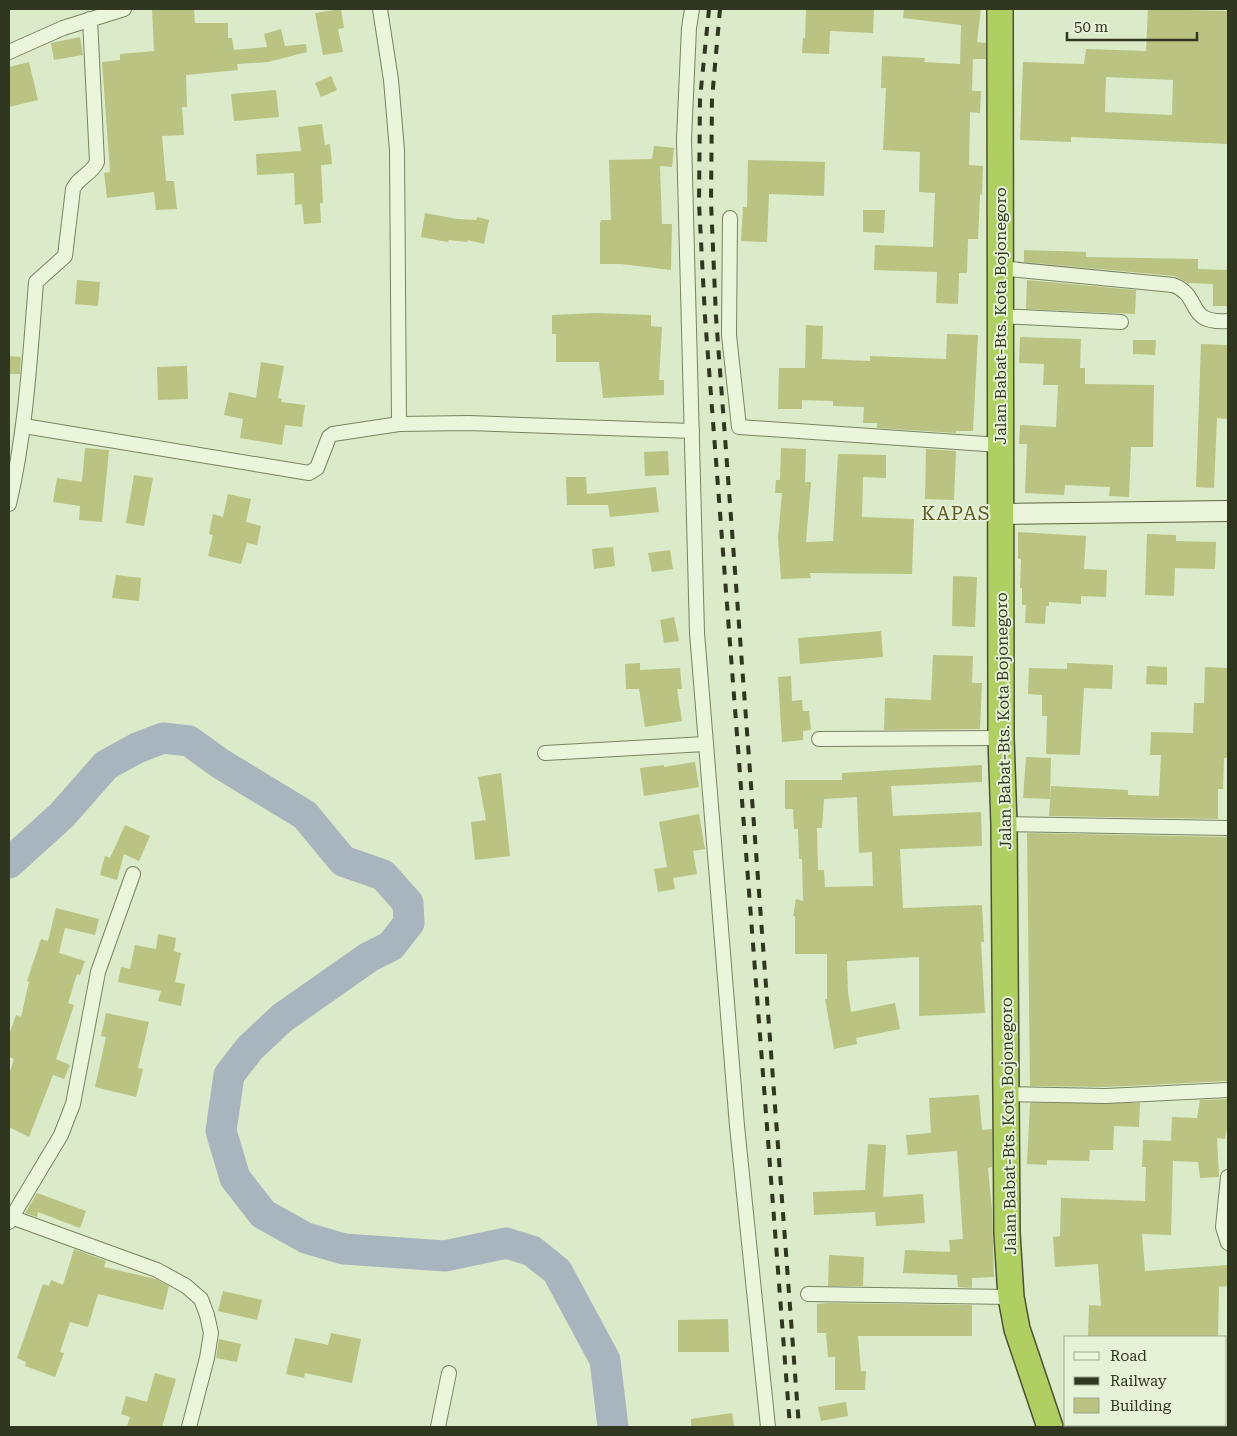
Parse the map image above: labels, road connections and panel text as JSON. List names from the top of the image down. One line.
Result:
{"streets":{"highway":["Jalan Babat-Bts. Kota Bojonegoro"]},"districts":["KAPAS"],"legend":["Road","Railway","Building"],"scale_bar":"50 m"}
